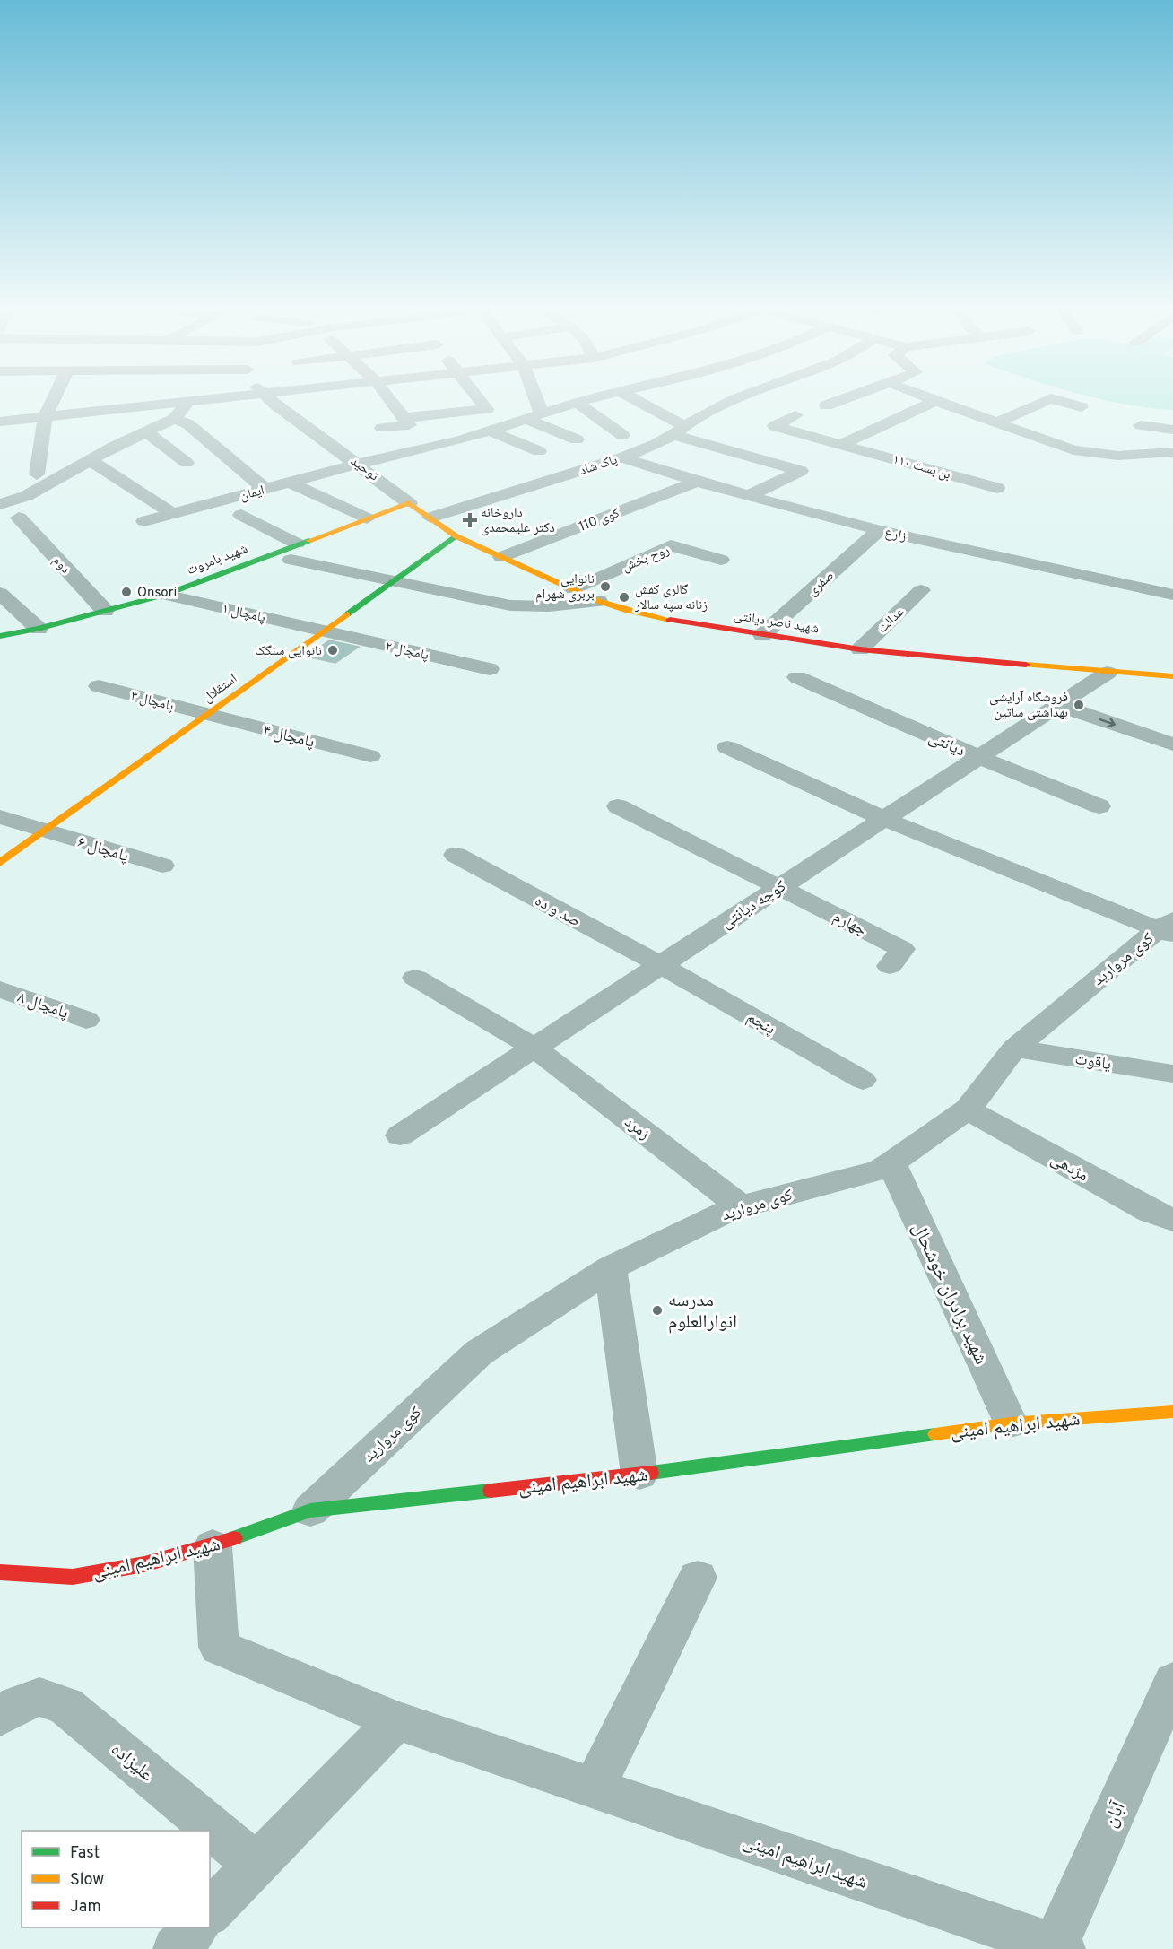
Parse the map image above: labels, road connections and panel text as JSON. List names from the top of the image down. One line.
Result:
{"streets":{"main road":["شهید بامروت","شهید ناصر دیانتی","استقلال","شهید ابراهیم امینی"],"street":["پاک شاد","بن بست ۱۱۰","توحید","ایمان","کوی 110","زارع","روح بخش","دوم","صفری","پامچال ۱","عدالت","پامچال ۲","پامچال ۳","پامچال ۴","دیانتی","پامچال ۶","کوچه دیانتی","صد و ده","چهارم","کوی مروارید","پامچال ۸","پنجم","یاقوت","زمرد","مژدهی","شهید برادران خوشحال","علیزاده","آبان"]},"crossings":[["پاک شاد","زارع"],["پاک شاد","شهید ناصر دیانتی"],["توحید","ایمان"],["توحید","شهید بامروت"],["توحید","شهید ناصر دیانتی"],["کوی 110","زارع"],["کوی 110","شهید ناصر دیانتی"],["زارع","صفری"],["روح بخش","شهید ناصر دیانتی"],["شهید بامروت","دوم"],["شهید بامروت","پامچال ۱"],["شهید بامروت","شهید ناصر دیانتی"],["صفری","شهید ناصر دیانتی"],["پامچال ۱","پامچال ۲"],["پامچال ۱","استقلال"],["عدالت","شهید ناصر دیانتی"],["شهید ناصر دیانتی","استقلال"],["شهید ناصر دیانتی","کوچه دیانتی"],["پامچال ۲","استقلال"],["استقلال","پامچال ۳"],["استقلال","پامچال ۴"],["استقلال","پامچال ۶"],["پامچال ۳","پامچال ۴"],["دیانتی","کوچه دیانتی"],["کوچه دیانتی","صد و ده"],["کوچه دیانتی","چهارم"],["کوچه دیانتی","پنجم"],["کوچه دیانتی","زمرد"],["صد و ده","پنجم"],["کوی مروارید","یاقوت"],["کوی مروارید","زمرد"],["کوی مروارید","مژدهی"],["کوی مروارید","شهید برادران خوشحال"],["کوی مروارید","شهید ابراهیم امینی"],["شهید برادران خوشحال","شهید ابراهیم امینی"],["شهید ابراهیم امینی","آبان"]],"places":{"health":["داروخانه دکتر علیمحمدی"],"other":["نانوایی بربری شهرام","Onsori","گالری کفش زنانه سپه سالار","نانوایی سنگک","فروشگاه آرایشی بهداشتی ساتین","مدرسه انوارالعلوم"]},"legend":["Fast","Slow","Jam"]}
